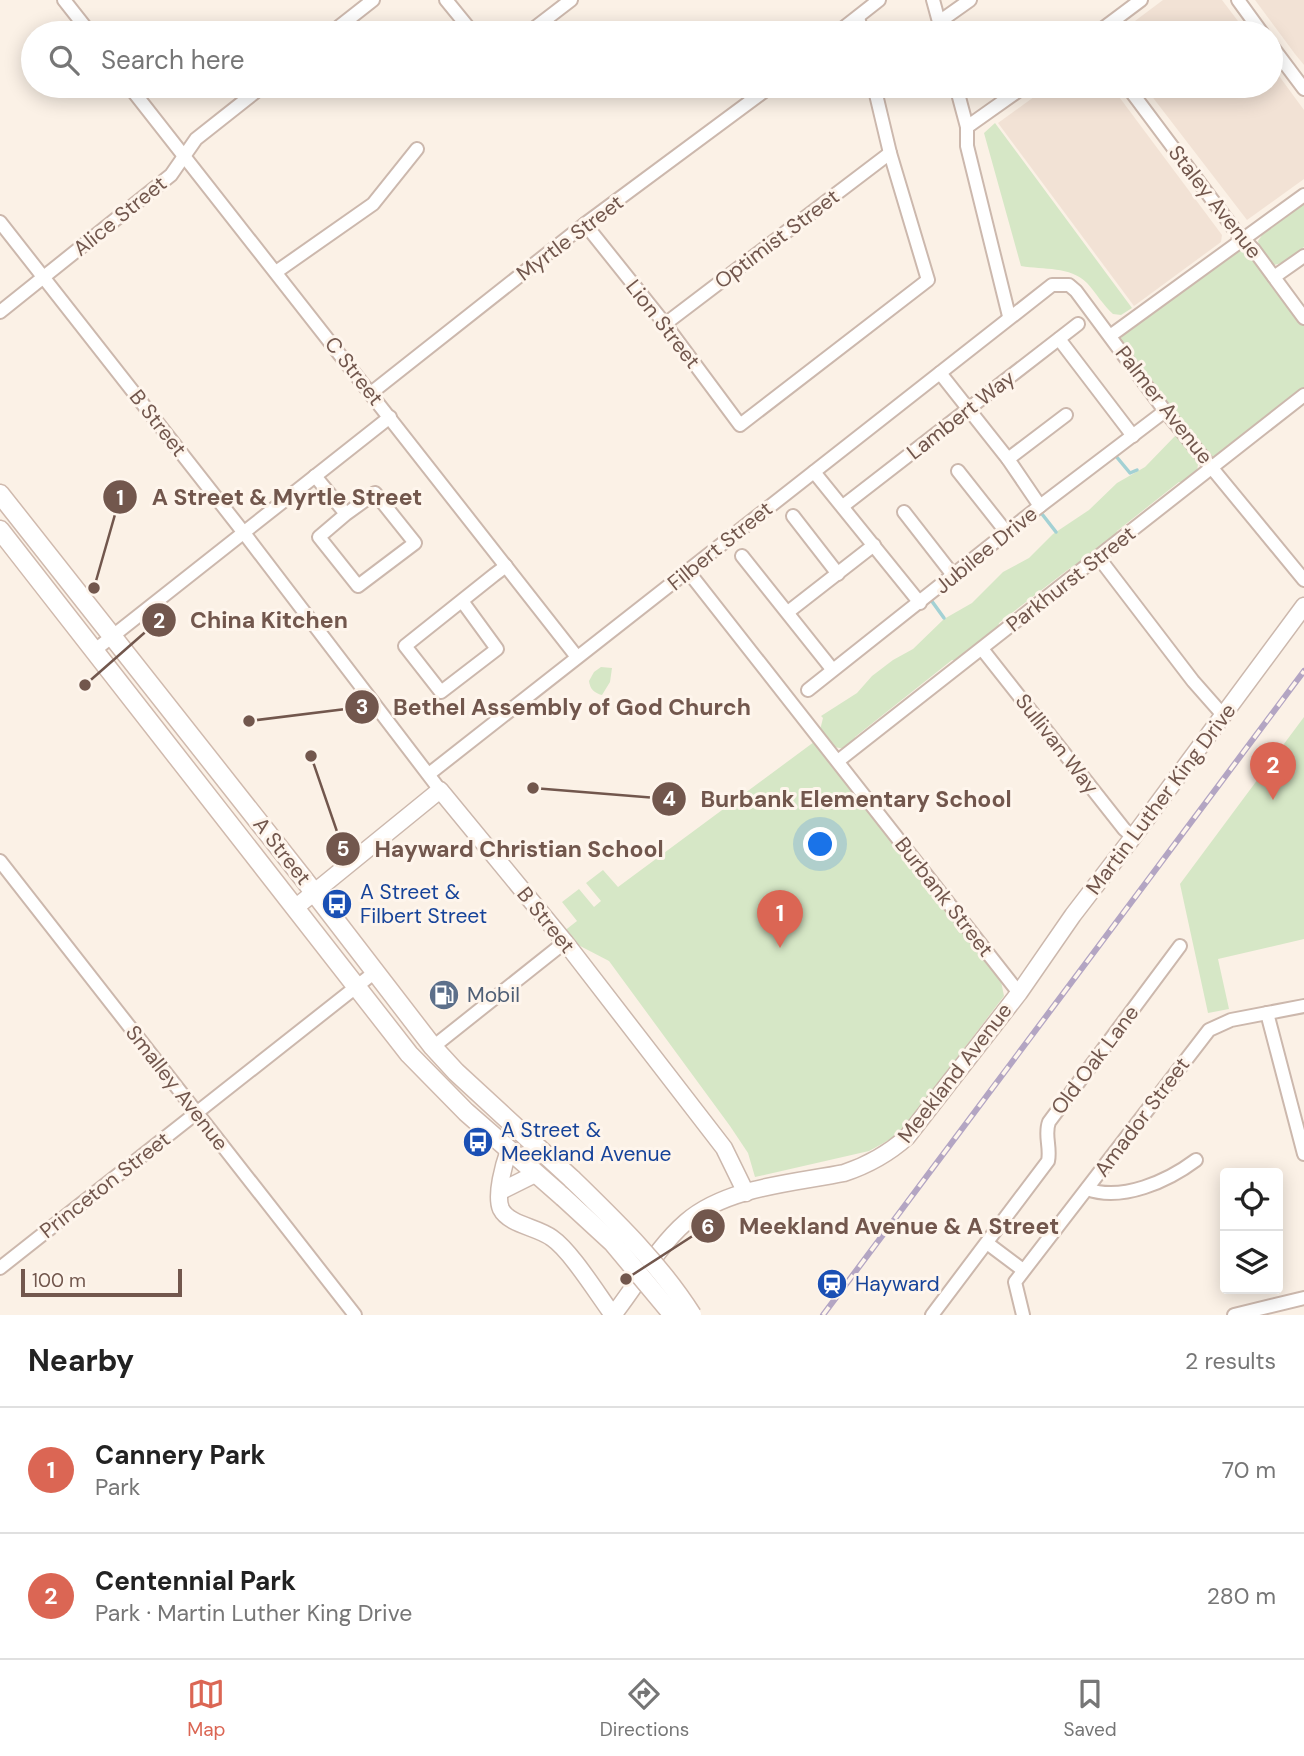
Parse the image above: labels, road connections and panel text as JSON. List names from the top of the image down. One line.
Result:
{"streets":{"main road":["A Street"],"street":["Staley Avenue","Alice Street","Myrtle Street","Optimist Street","Lion Street","C Street","Palmer Avenue","Lambert Way","B Street","Filbert Street","Jubilee Drive","Parkhurst Street","Sullivan Way","Martin Luther King Drive","Burbank Street","Old Oak Lane","Meekland Avenue","Smalley Avenue","Amador Street","Princeton Street"]},"crossings":[["Alice Street","C Street"],["Alice Street","B Street"],["Myrtle Street","Lion Street"],["Myrtle Street","C Street"],["Optimist Street","Lion Street"],["C Street","Filbert Street"],["Palmer Avenue","Filbert Street"],["Palmer Avenue","Jubilee Drive"],["Palmer Avenue","Parkhurst Street"],["B Street","Filbert Street"],["B Street","Meekland Avenue"],["Filbert Street","Burbank Street"],["Parkhurst Street","Sullivan Way"],["Parkhurst Street","Burbank Street"],["Sullivan Way","Martin Luther King Drive"],["Martin Luther King Drive","Burbank Street"],["Martin Luther King Drive","Meekland Avenue"],["A Street","Princeton Street"],["Burbank Street","Meekland Avenue"],["Smalley Avenue","Princeton Street"]],"places":{"other":["A Street & Myrtle Street","China Kitchen","Bethel Assembly of God Church","Hayward Christian School","Burbank Elementary School","Meekland Avenue & A Street"],"bus stop":["A Street & Filbert Street","A Street & Meekland Avenue"],"fuel station":["Mobil"],"station":["Hayward"]},"scale_bar":"100 m","page":{"search":"Search here","pins":["2","1"],"scale":"100 m","heading":["Nearby","2 results"],"list":[{"mark":"1","name":"Cannery Park","note":"Park","value":"70 m"},{"mark":"2","name":"Centennial Park","note":"Park · Martin Luther King Drive","value":"280 m"}],"nav":["Map","Directions","Saved"]}}
